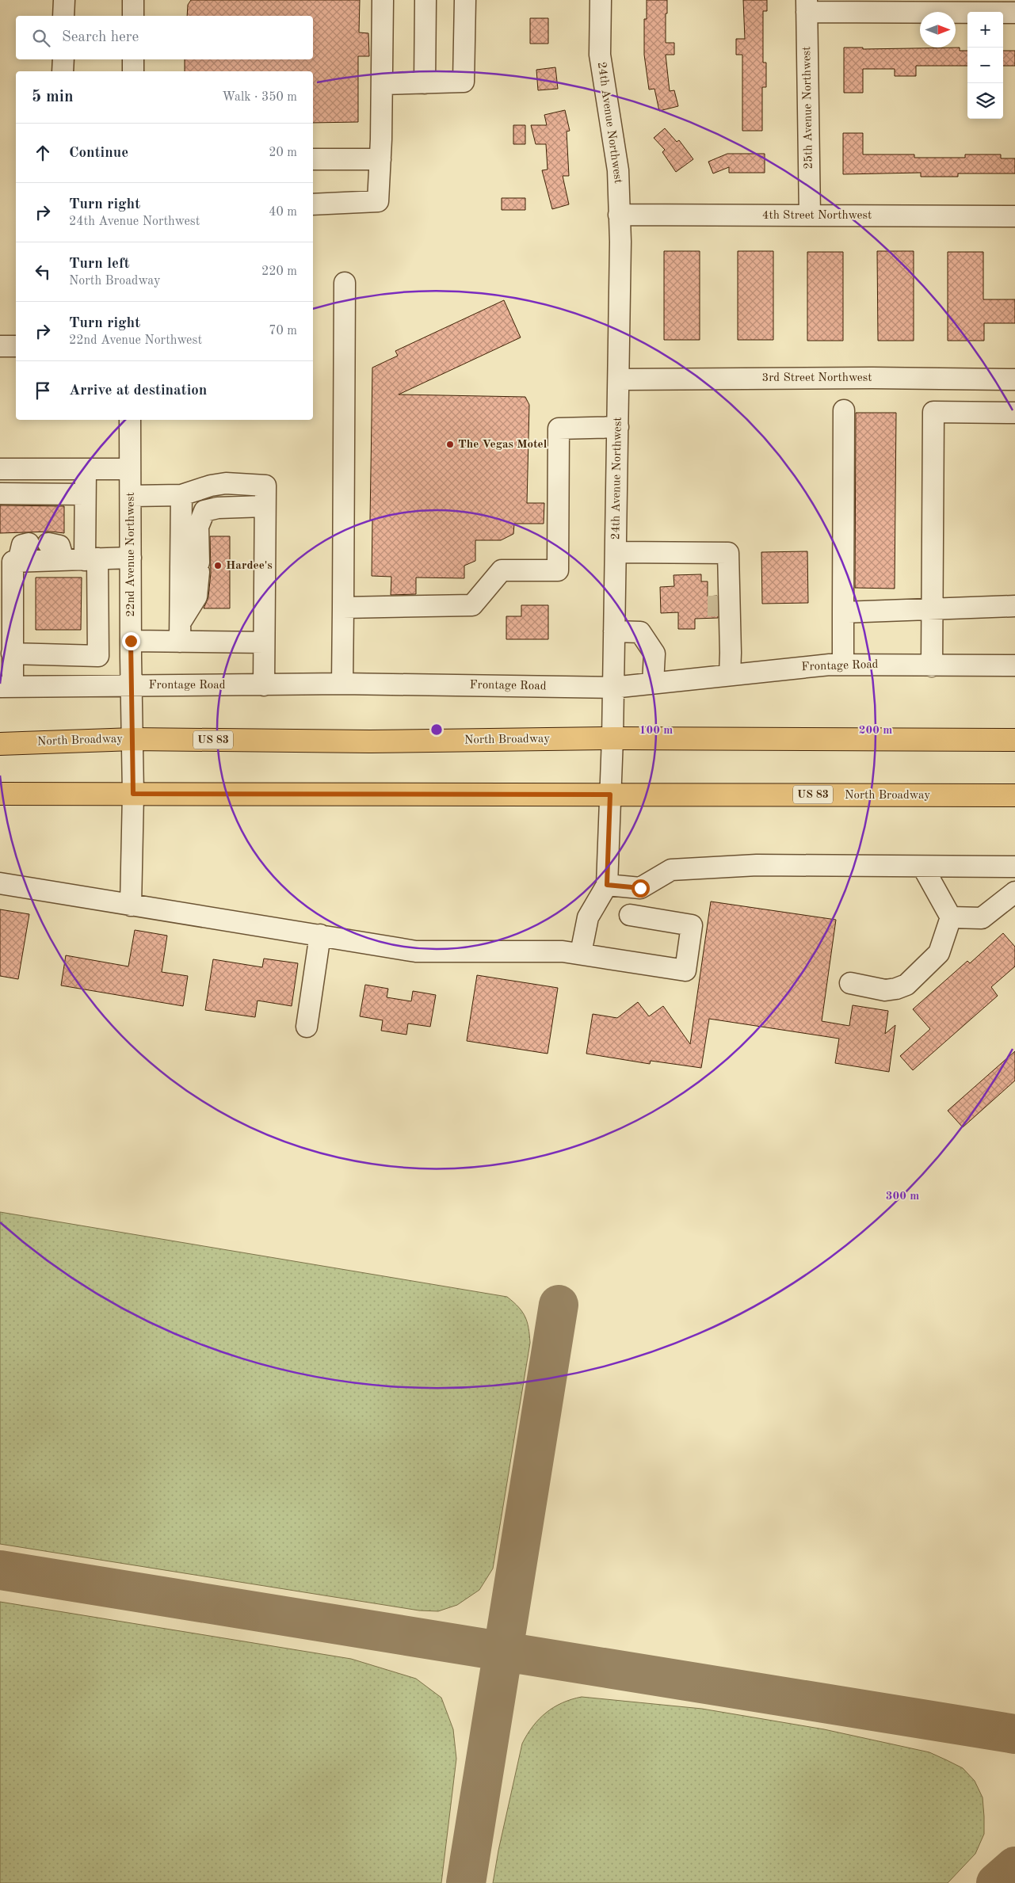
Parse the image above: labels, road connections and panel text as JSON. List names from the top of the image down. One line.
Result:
{"streets":{"main road":["US 83","North Broadway"],"street":["25th Avenue Northwest","24th Avenue Northwest","4th Street Northwest","3rd Street Northwest","22nd Avenue Northwest","Frontage Road"]},"crossings":[["25th Avenue Northwest","4th Street Northwest"],["24th Avenue Northwest","4th Street Northwest"],["24th Avenue Northwest","3rd Street Northwest"],["24th Avenue Northwest","Frontage Road"],["24th Avenue Northwest","North Broadway"],["22nd Avenue Northwest","Frontage Road"],["22nd Avenue Northwest","North Broadway"]],"places":["The Vegas Motel","Hardee's"],"north":"right","page":{"map_buttons":["+","−"],"search":"Search here","heading":["5 min","Walk · 350 m"],"list":[["Continue","20 m"],["Turn right","24th Avenue Northwest","40 m"],["Turn left","North Broadway","220 m"],["Turn right","22nd Avenue Northwest","70 m"],"Arrive at destination"]},"rings":["100 m","200 m","300 m"]}
